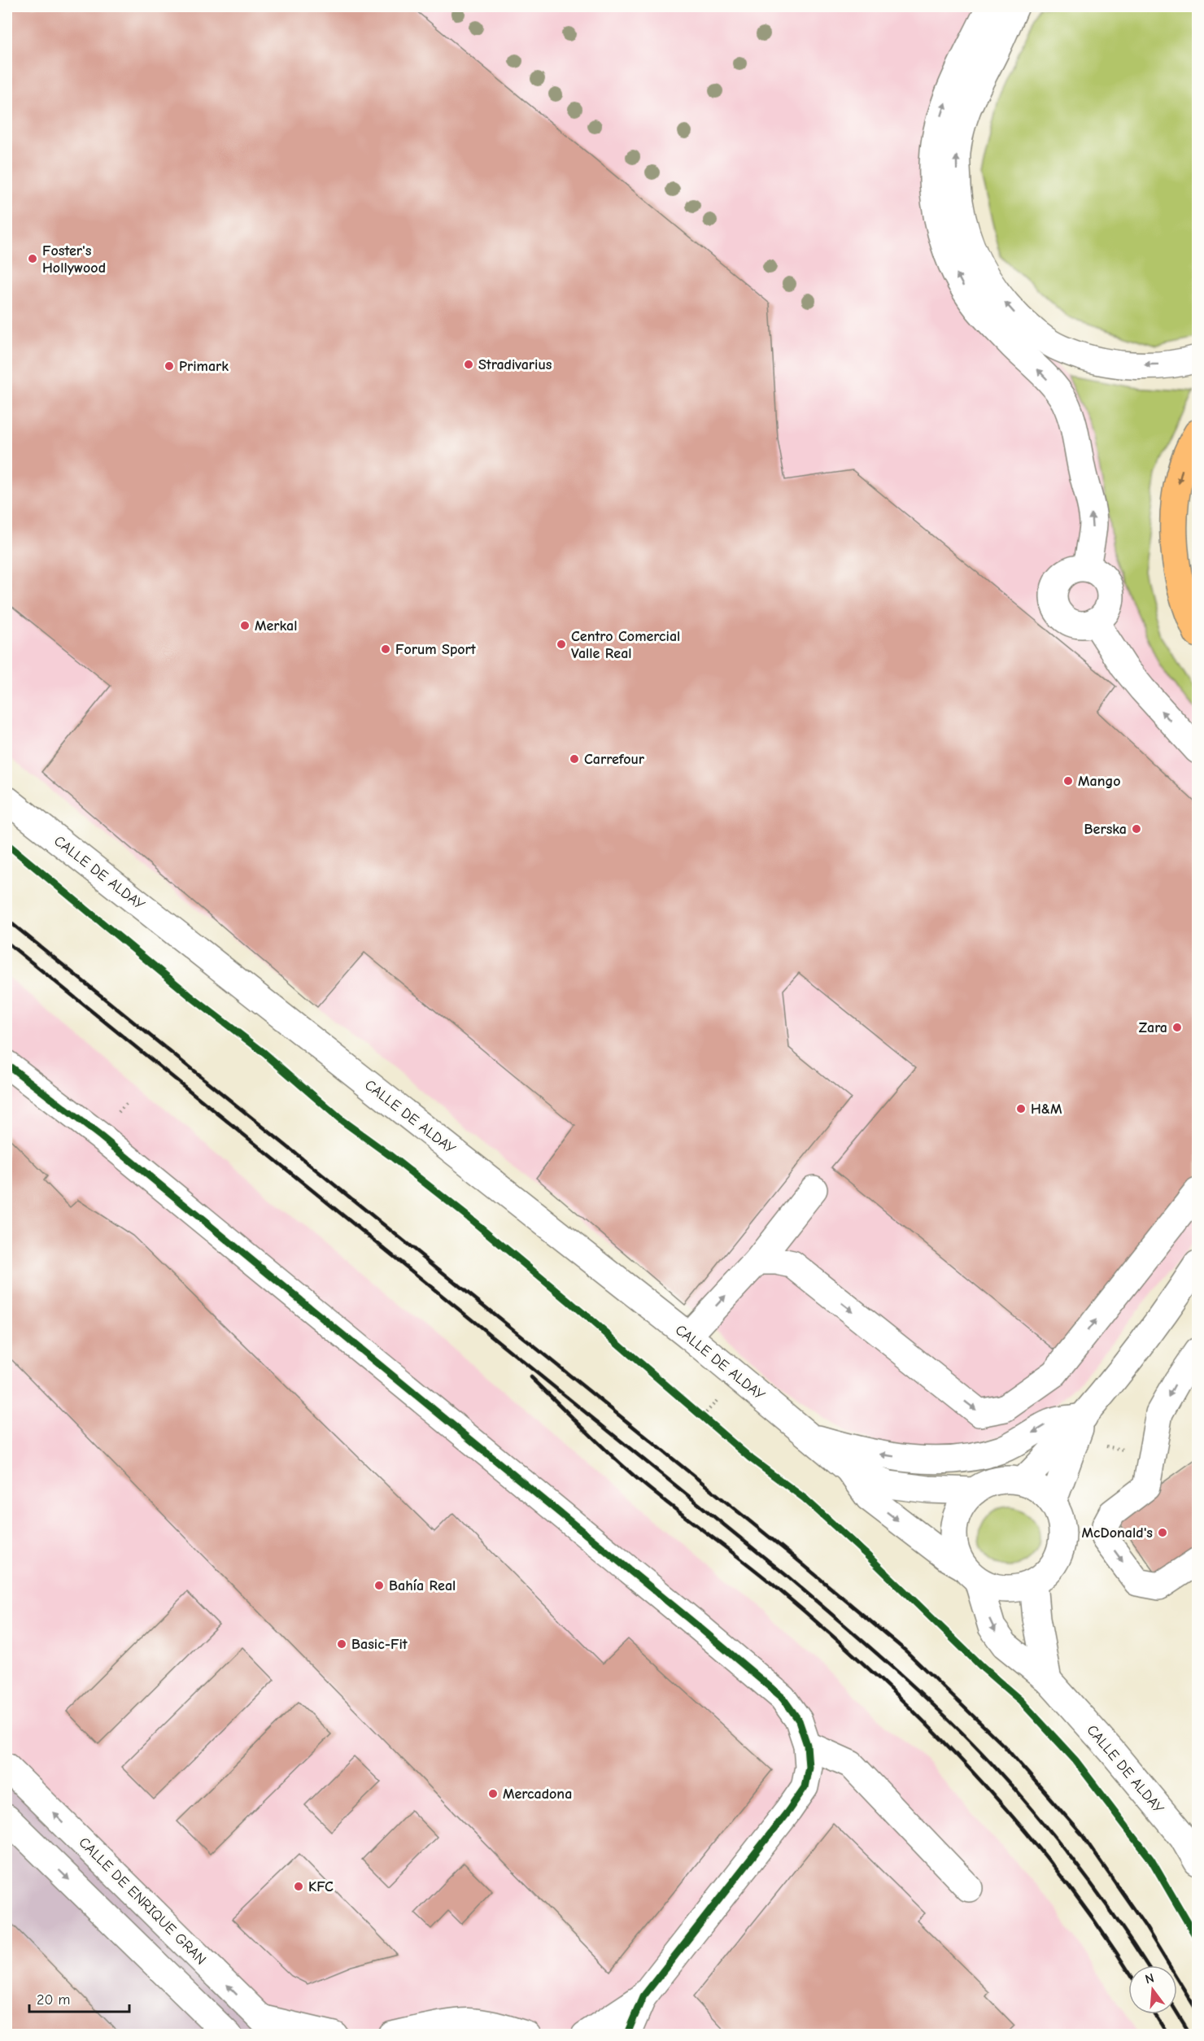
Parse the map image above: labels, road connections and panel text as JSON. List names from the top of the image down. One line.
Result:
{"streets":{"street":["CALLE DE ALDAY","CALLE DE ENRIQUE GRAN"]},"places":["Foster's Hollywood","Stradivarius","Primark","Merkal","Centro Comercial Valle Real","Forum Sport","Carrefour","Mango","Berska","Zara","H&M","McDonald's","Bahía Real","Basic-Fit","Mercadona","KFC"],"scale_bar":"20 m","north":"top"}
